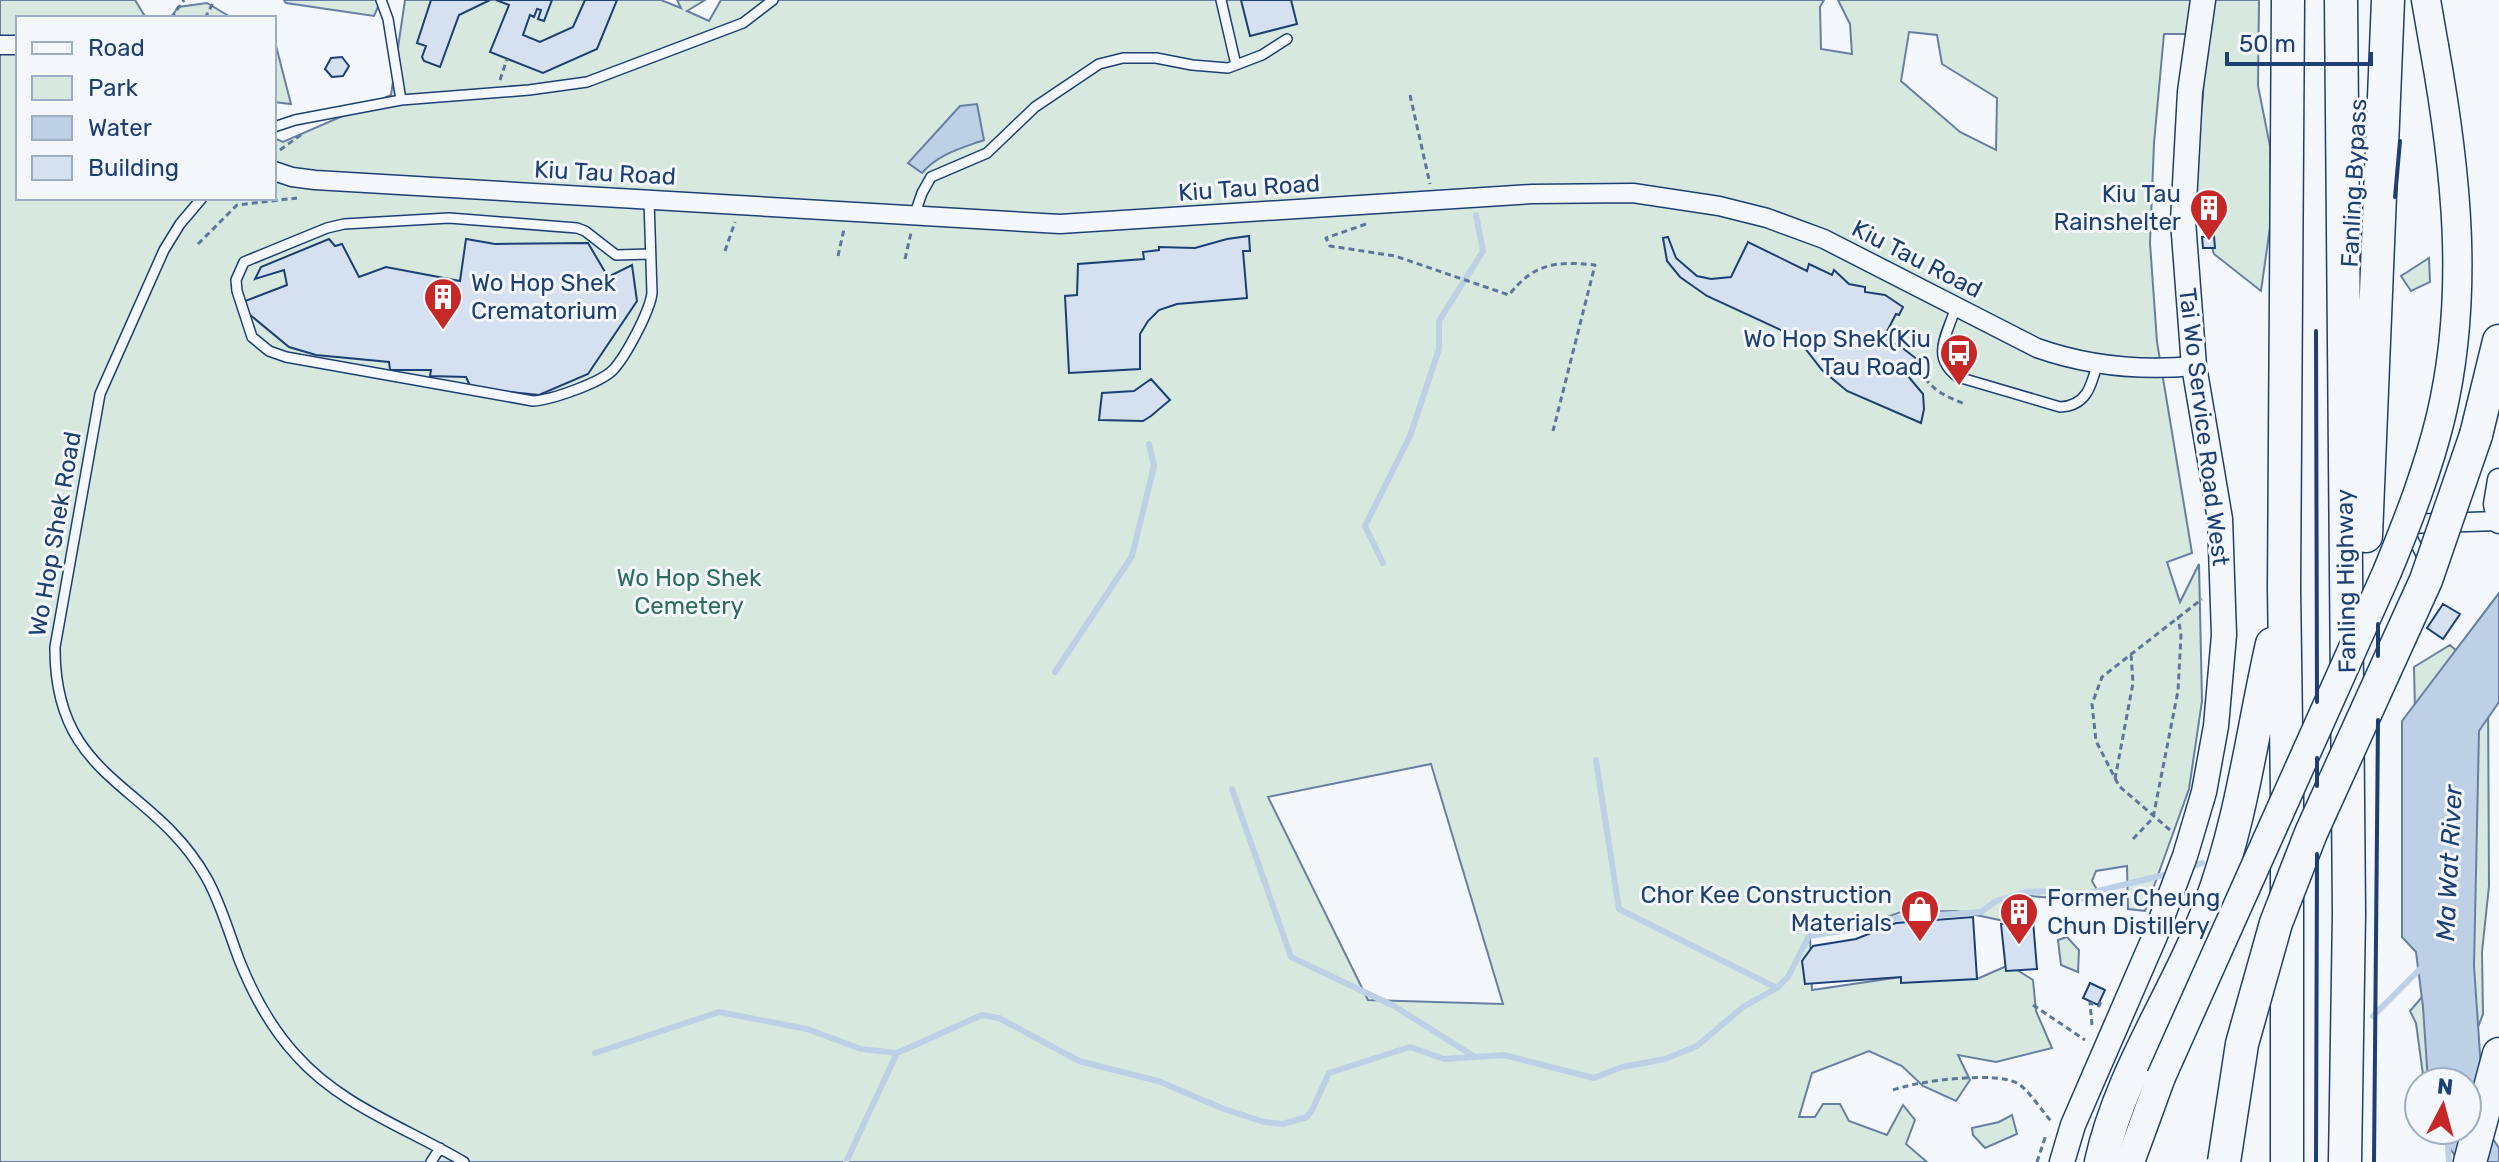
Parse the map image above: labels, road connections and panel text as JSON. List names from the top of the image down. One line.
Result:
{"streets":{"highway":["Fanling Bypass","Fanling Highway"],"main road":["Tai Wo Service Road West"],"street":["Kiu Tau Road"],"lane":["Wo Hop Shek Road"]},"crossings":[["Kiu Tau Road","Tai Wo Service Road West"],["Fanling Bypass","Fanling Highway"]],"water":["Ma Wat River"],"parks":["Wo Hop Shek Cemetery"],"places":{"building":["Kiu Tau Rainshelter","Wo Hop Shek Crematorium","Former Cheung Chun Distillery"],"bus stop":["Wo Hop Shek(Kiu Tau Road)"],"shop":["Chor Kee Construction Materials"]},"legend":["Road","Park","Water","Building"],"scale_bar":"50 m","north":"top"}
